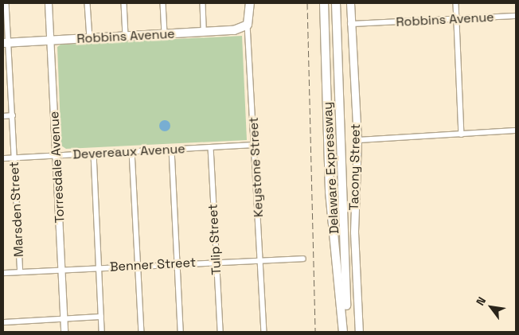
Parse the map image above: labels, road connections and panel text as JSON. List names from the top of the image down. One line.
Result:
{"streets":{"highway":["Robbins Avenue","Keystone Street","Delaware Expressway"],"main road":["Tacony Street"],"street":["Devereaux Avenue","Torresdale Avenue","Marsden Street","Tulip Street","Benner Street"]},"crossings":[["Robbins Avenue","Torresdale Avenue"],["Robbins Avenue","Keystone Street"],["Robbins Avenue","Tacony Street"],["Robbins Avenue","Marsden Street"],["Devereaux Avenue","Torresdale Avenue"],["Devereaux Avenue","Keystone Street"],["Devereaux Avenue","Marsden Street"],["Devereaux Avenue","Tulip Street"],["Torresdale Avenue","Benner Street"],["Keystone Street","Benner Street"],["Marsden Street","Benner Street"],["Tulip Street","Benner Street"]],"north":"top left"}
